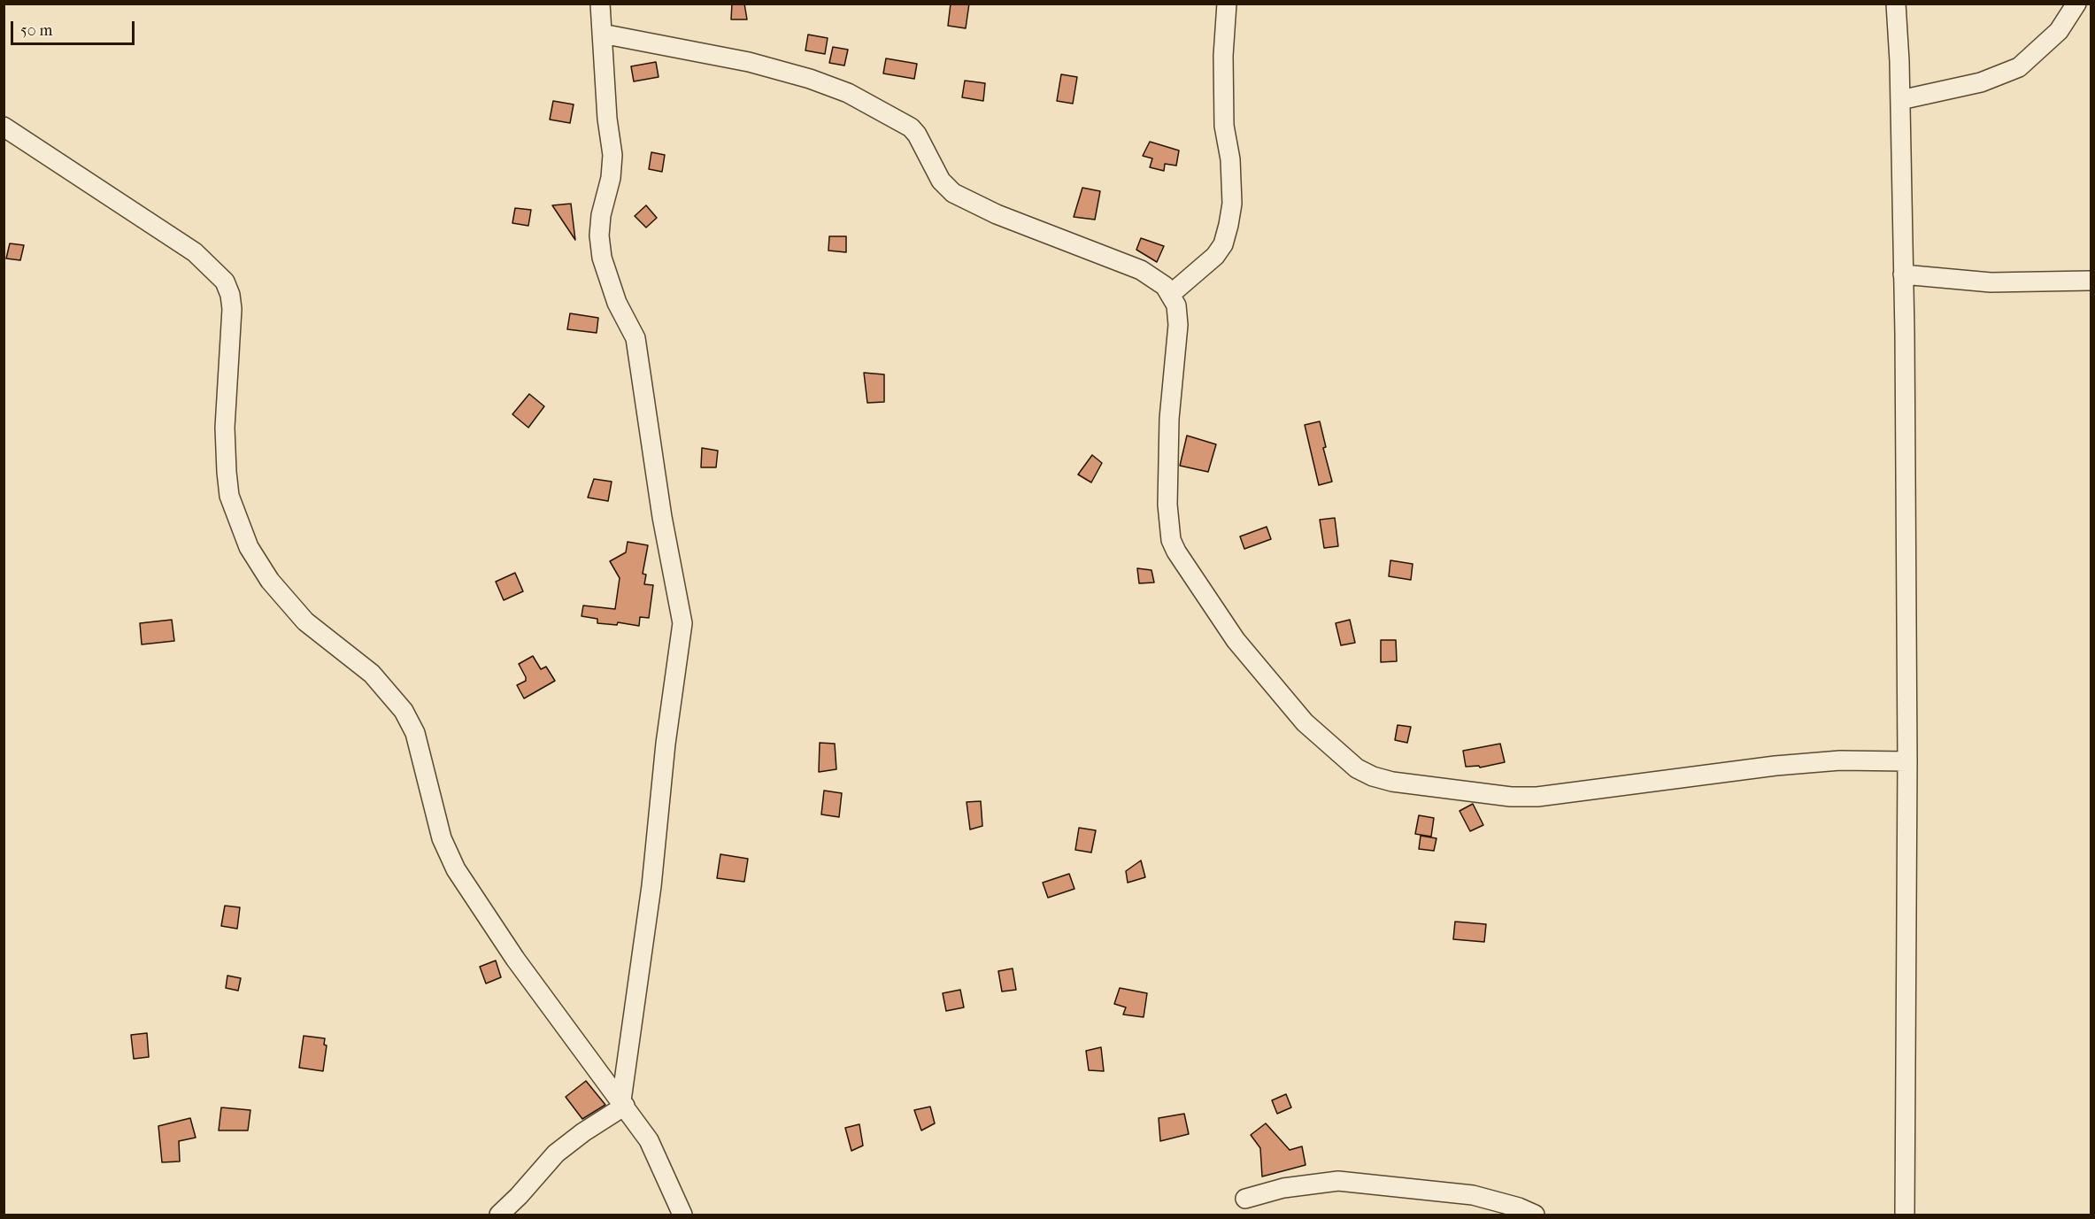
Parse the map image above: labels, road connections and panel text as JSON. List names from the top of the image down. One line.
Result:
{"scale_bar":"50 m"}
